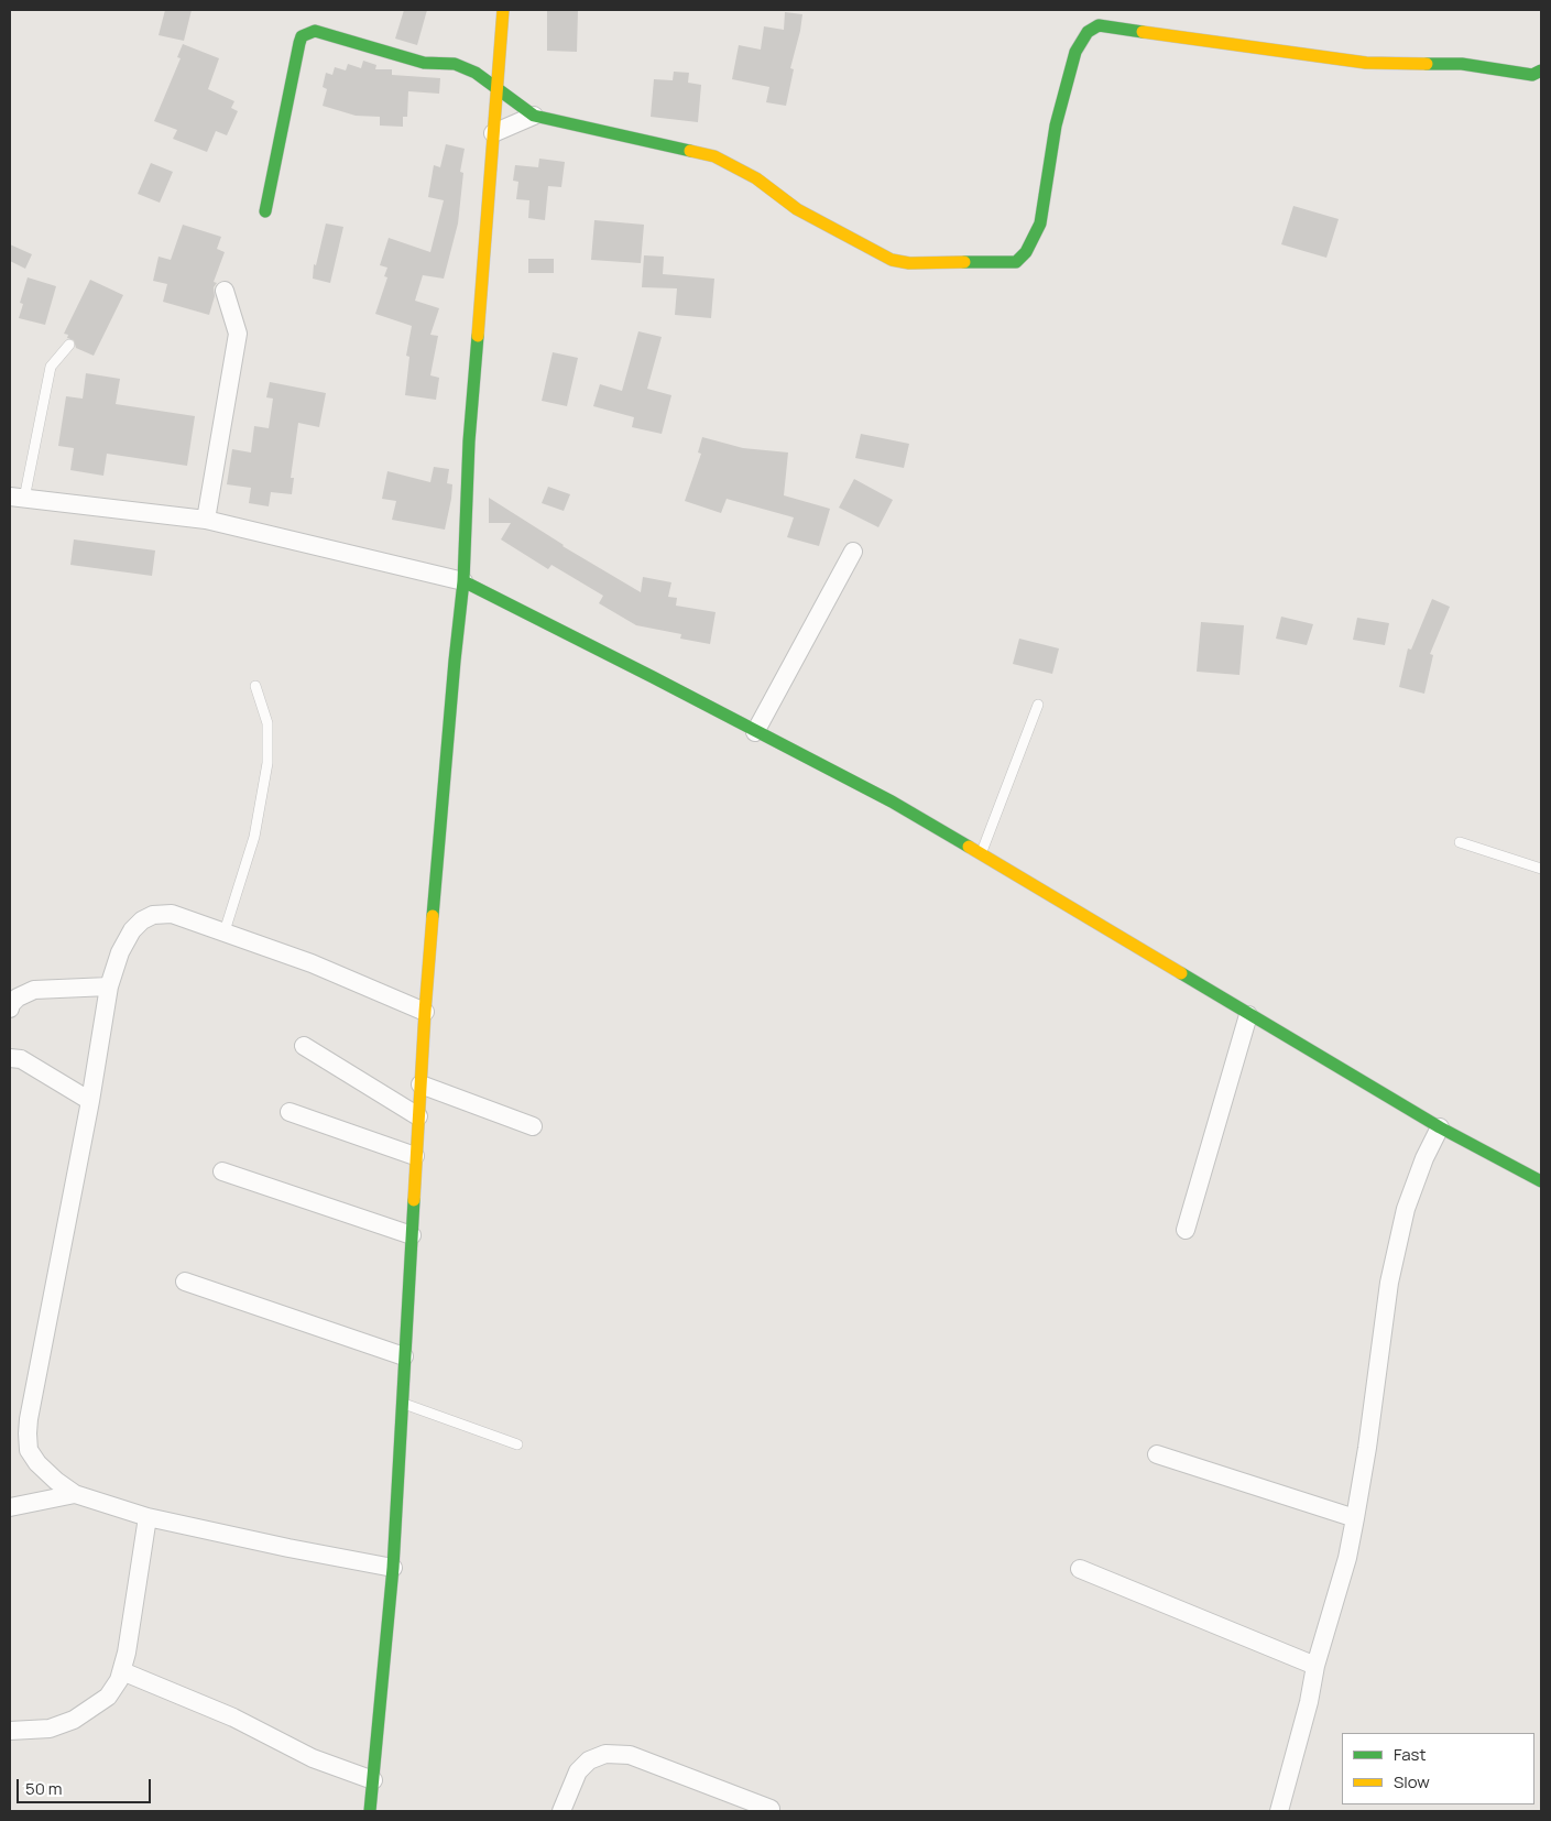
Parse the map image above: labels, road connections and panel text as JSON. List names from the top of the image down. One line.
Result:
{"legend":["Fast","Slow"],"scale_bar":"50 m"}
